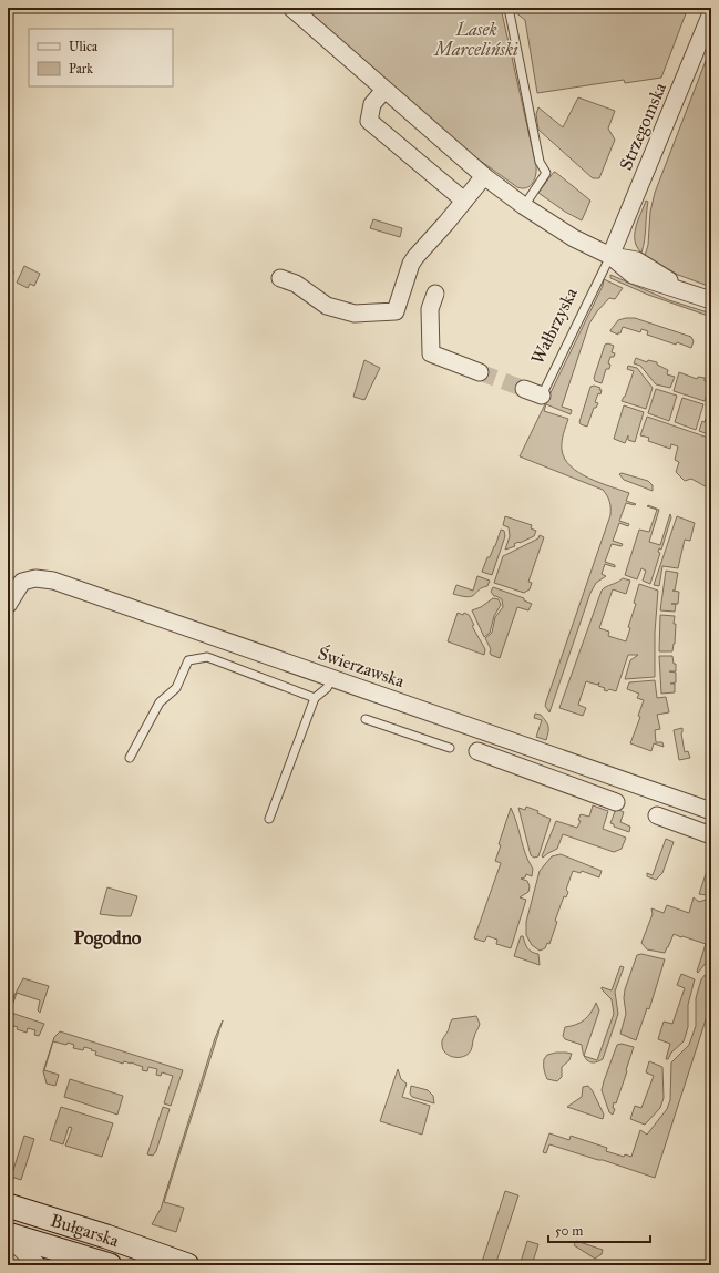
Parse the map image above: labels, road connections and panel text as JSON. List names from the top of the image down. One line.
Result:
{"streets":{"street":["Strzegomska","Wałbrzyska","Świerzawska","Bułgarska"]},"crossings":[["Strzegomska","Wałbrzyska"]],"districts":["Pogodno"],"parks":["Lasek Marceliński"],"legend":["Ulica","Park"],"scale_bar":"50 m"}
